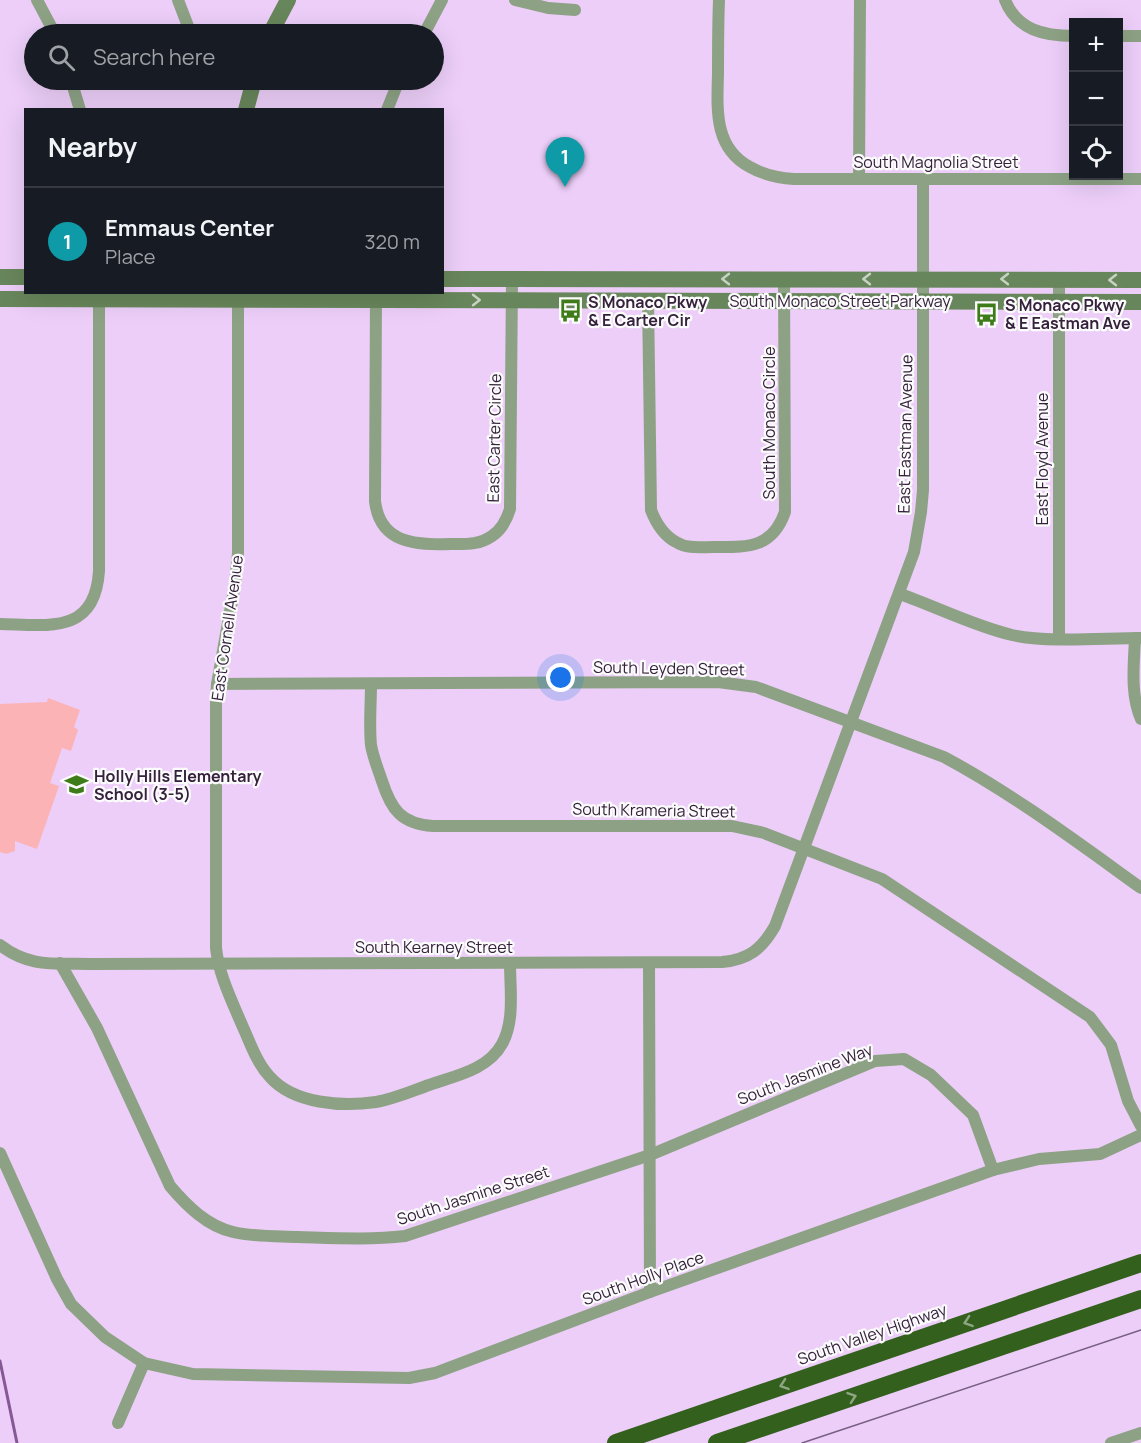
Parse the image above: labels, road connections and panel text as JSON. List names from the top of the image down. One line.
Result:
{"streets":{"highway":["South Valley Highway"],"main road":["South Monaco Street Parkway"],"street":["South Magnolia Street","South Monaco Circle","East Eastman Avenue","East Carter Circle","East Floyd Avenue","East Cornell Avenue","South Leyden Street","South Krameria Street","South Kearney Street","South Jasmine Way","South Jasmine Street","South Holly Place"]},"crossings":[["South Magnolia Street","East Eastman Avenue"],["South Monaco Street Parkway","South Monaco Circle"],["South Monaco Street Parkway","East Eastman Avenue"],["South Monaco Street Parkway","East Carter Circle"],["South Monaco Street Parkway","East Floyd Avenue"],["South Monaco Street Parkway","East Cornell Avenue"],["East Eastman Avenue","South Leyden Street"],["East Eastman Avenue","South Krameria Street"],["East Eastman Avenue","South Kearney Street"],["East Cornell Avenue","South Leyden Street"],["East Cornell Avenue","South Kearney Street"],["South Leyden Street","South Krameria Street"],["South Krameria Street","South Kearney Street"],["South Kearney Street","South Jasmine Street"],["South Jasmine Way","South Jasmine Street"],["South Jasmine Way","South Holly Place"]],"places":{"bus stop":["S Monaco Pkwy & E Carter Cir","S Monaco Pkwy & E Eastman Ave"],"school or university":["Holly Hills Elementary School (3-5)"]},"page":{"map_buttons":["+","−"],"search":"Search here","heading":"Nearby","pins":"1","list":[{"mark":"1","name":"Emmaus Center","note":"Place","value":"320 m"}]}}
